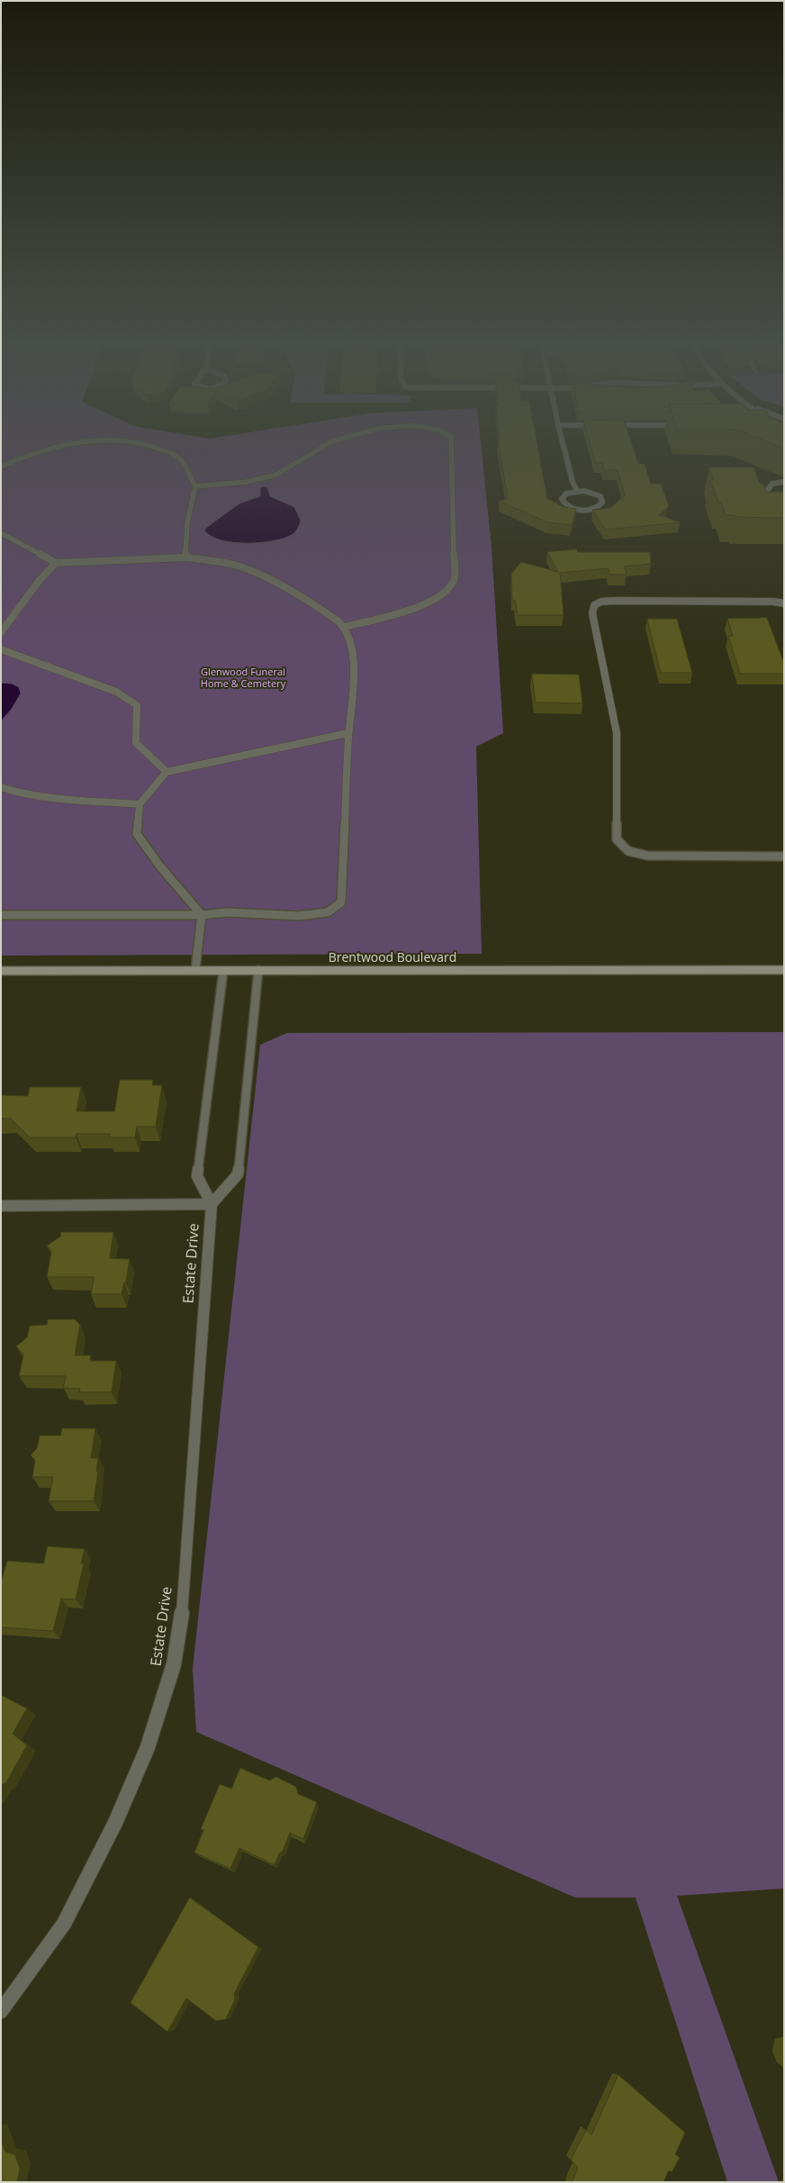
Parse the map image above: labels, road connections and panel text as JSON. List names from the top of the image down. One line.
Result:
{"streets":{"street":["Brentwood Boulevard","Estate Drive"]},"parks":["Glenwood Funeral Home & Cemetery"]}
